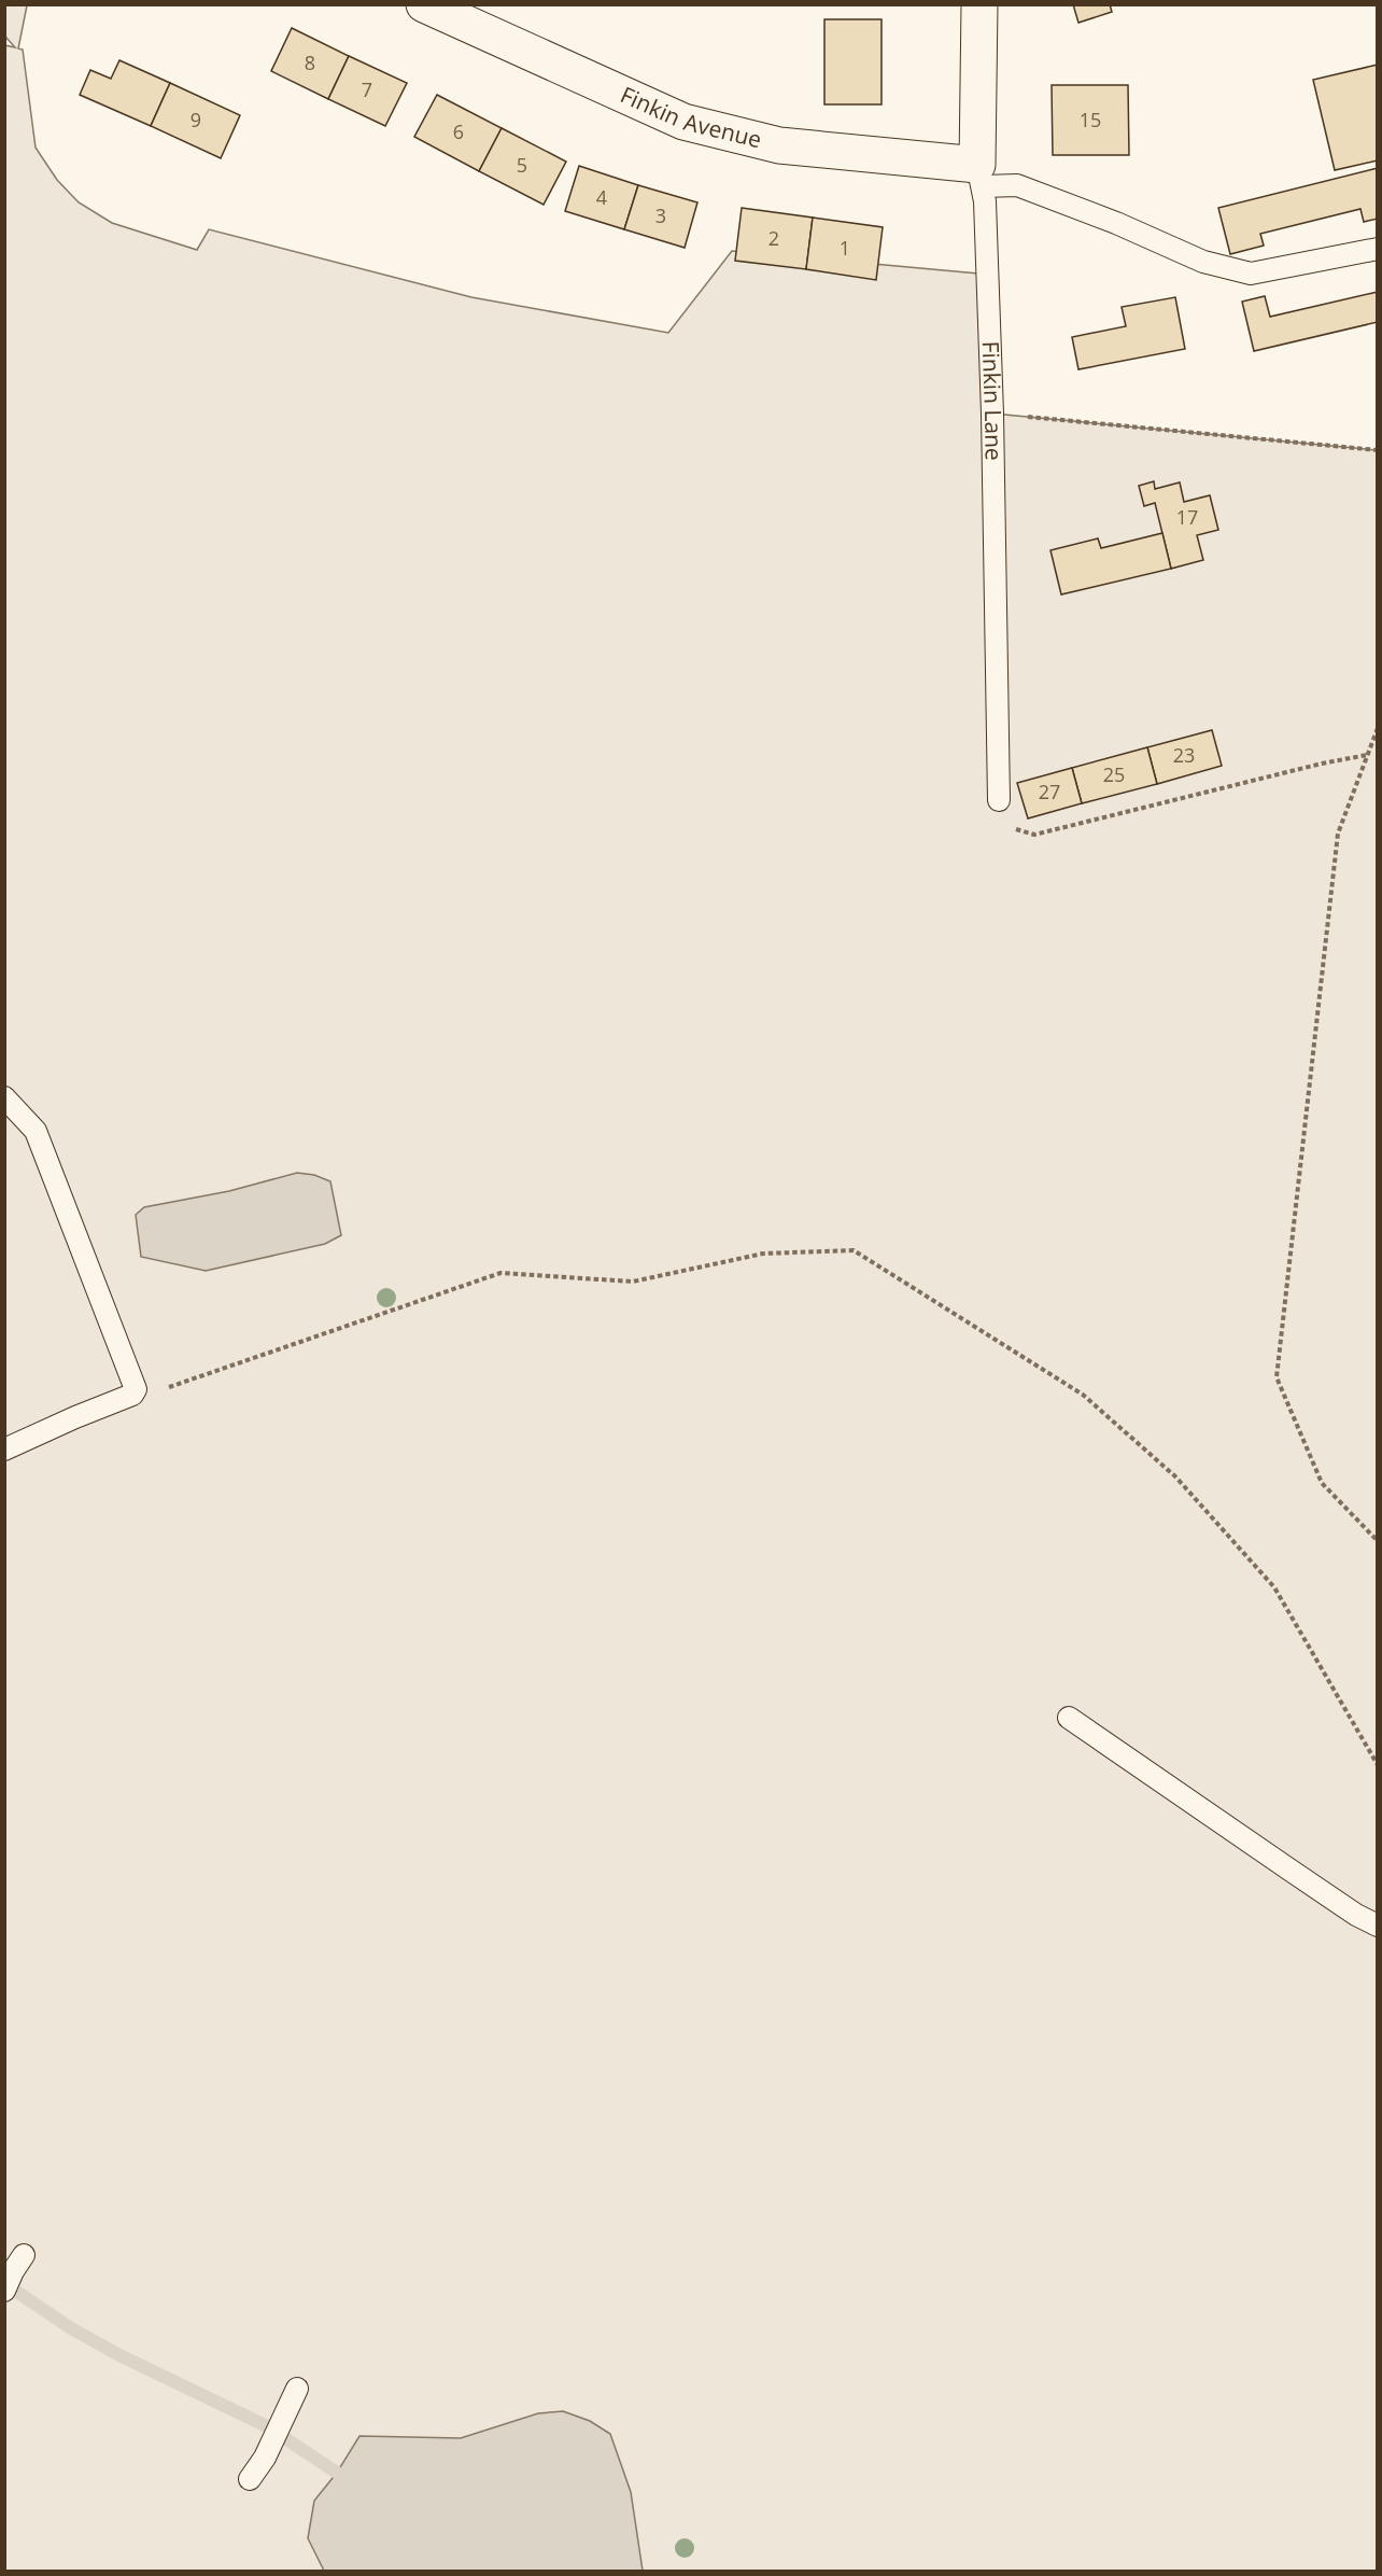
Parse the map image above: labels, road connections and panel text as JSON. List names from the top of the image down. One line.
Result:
{"streets":{"street":["Finkin Avenue","Finkin Lane"]},"crossings":[["Finkin Avenue","Finkin Lane"]],"house_numbers":["8","7","9","15","6","5","4","3","2","1","17","23","25","27"]}
